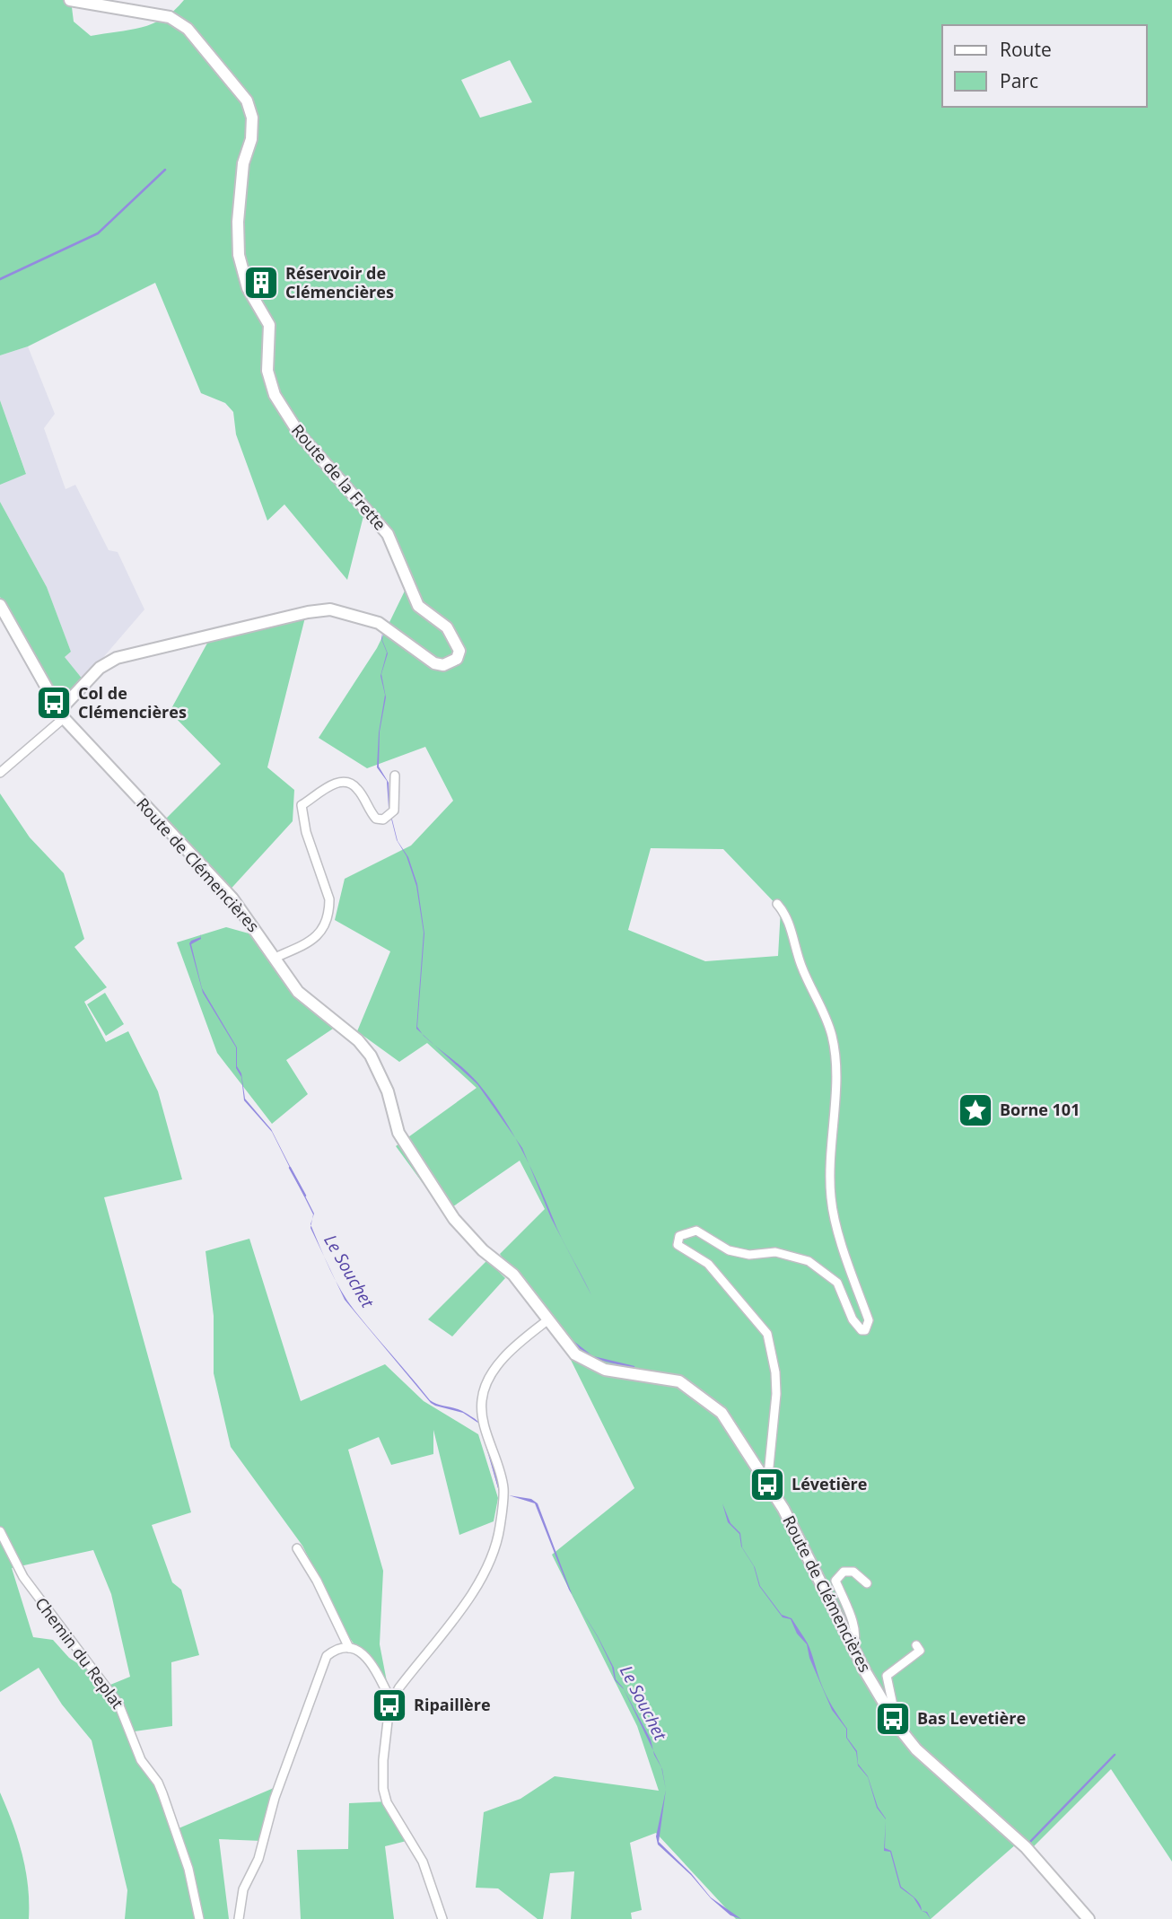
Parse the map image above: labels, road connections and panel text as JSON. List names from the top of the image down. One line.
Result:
{"streets":{"street":["Route de la Frette","Route de Clémencières","Chemin du Replat"]},"crossings":[["Route de la Frette","Route de Clémencières"]],"water":["Le Souchet"],"places":{"building":["Réservoir de Clémencières"],"bus stop":["Col de Clémencières","Lévetière","Ripaillère","Bas Levetière"],"place":["Borne 101"]},"legend":["Route","Parc"]}
